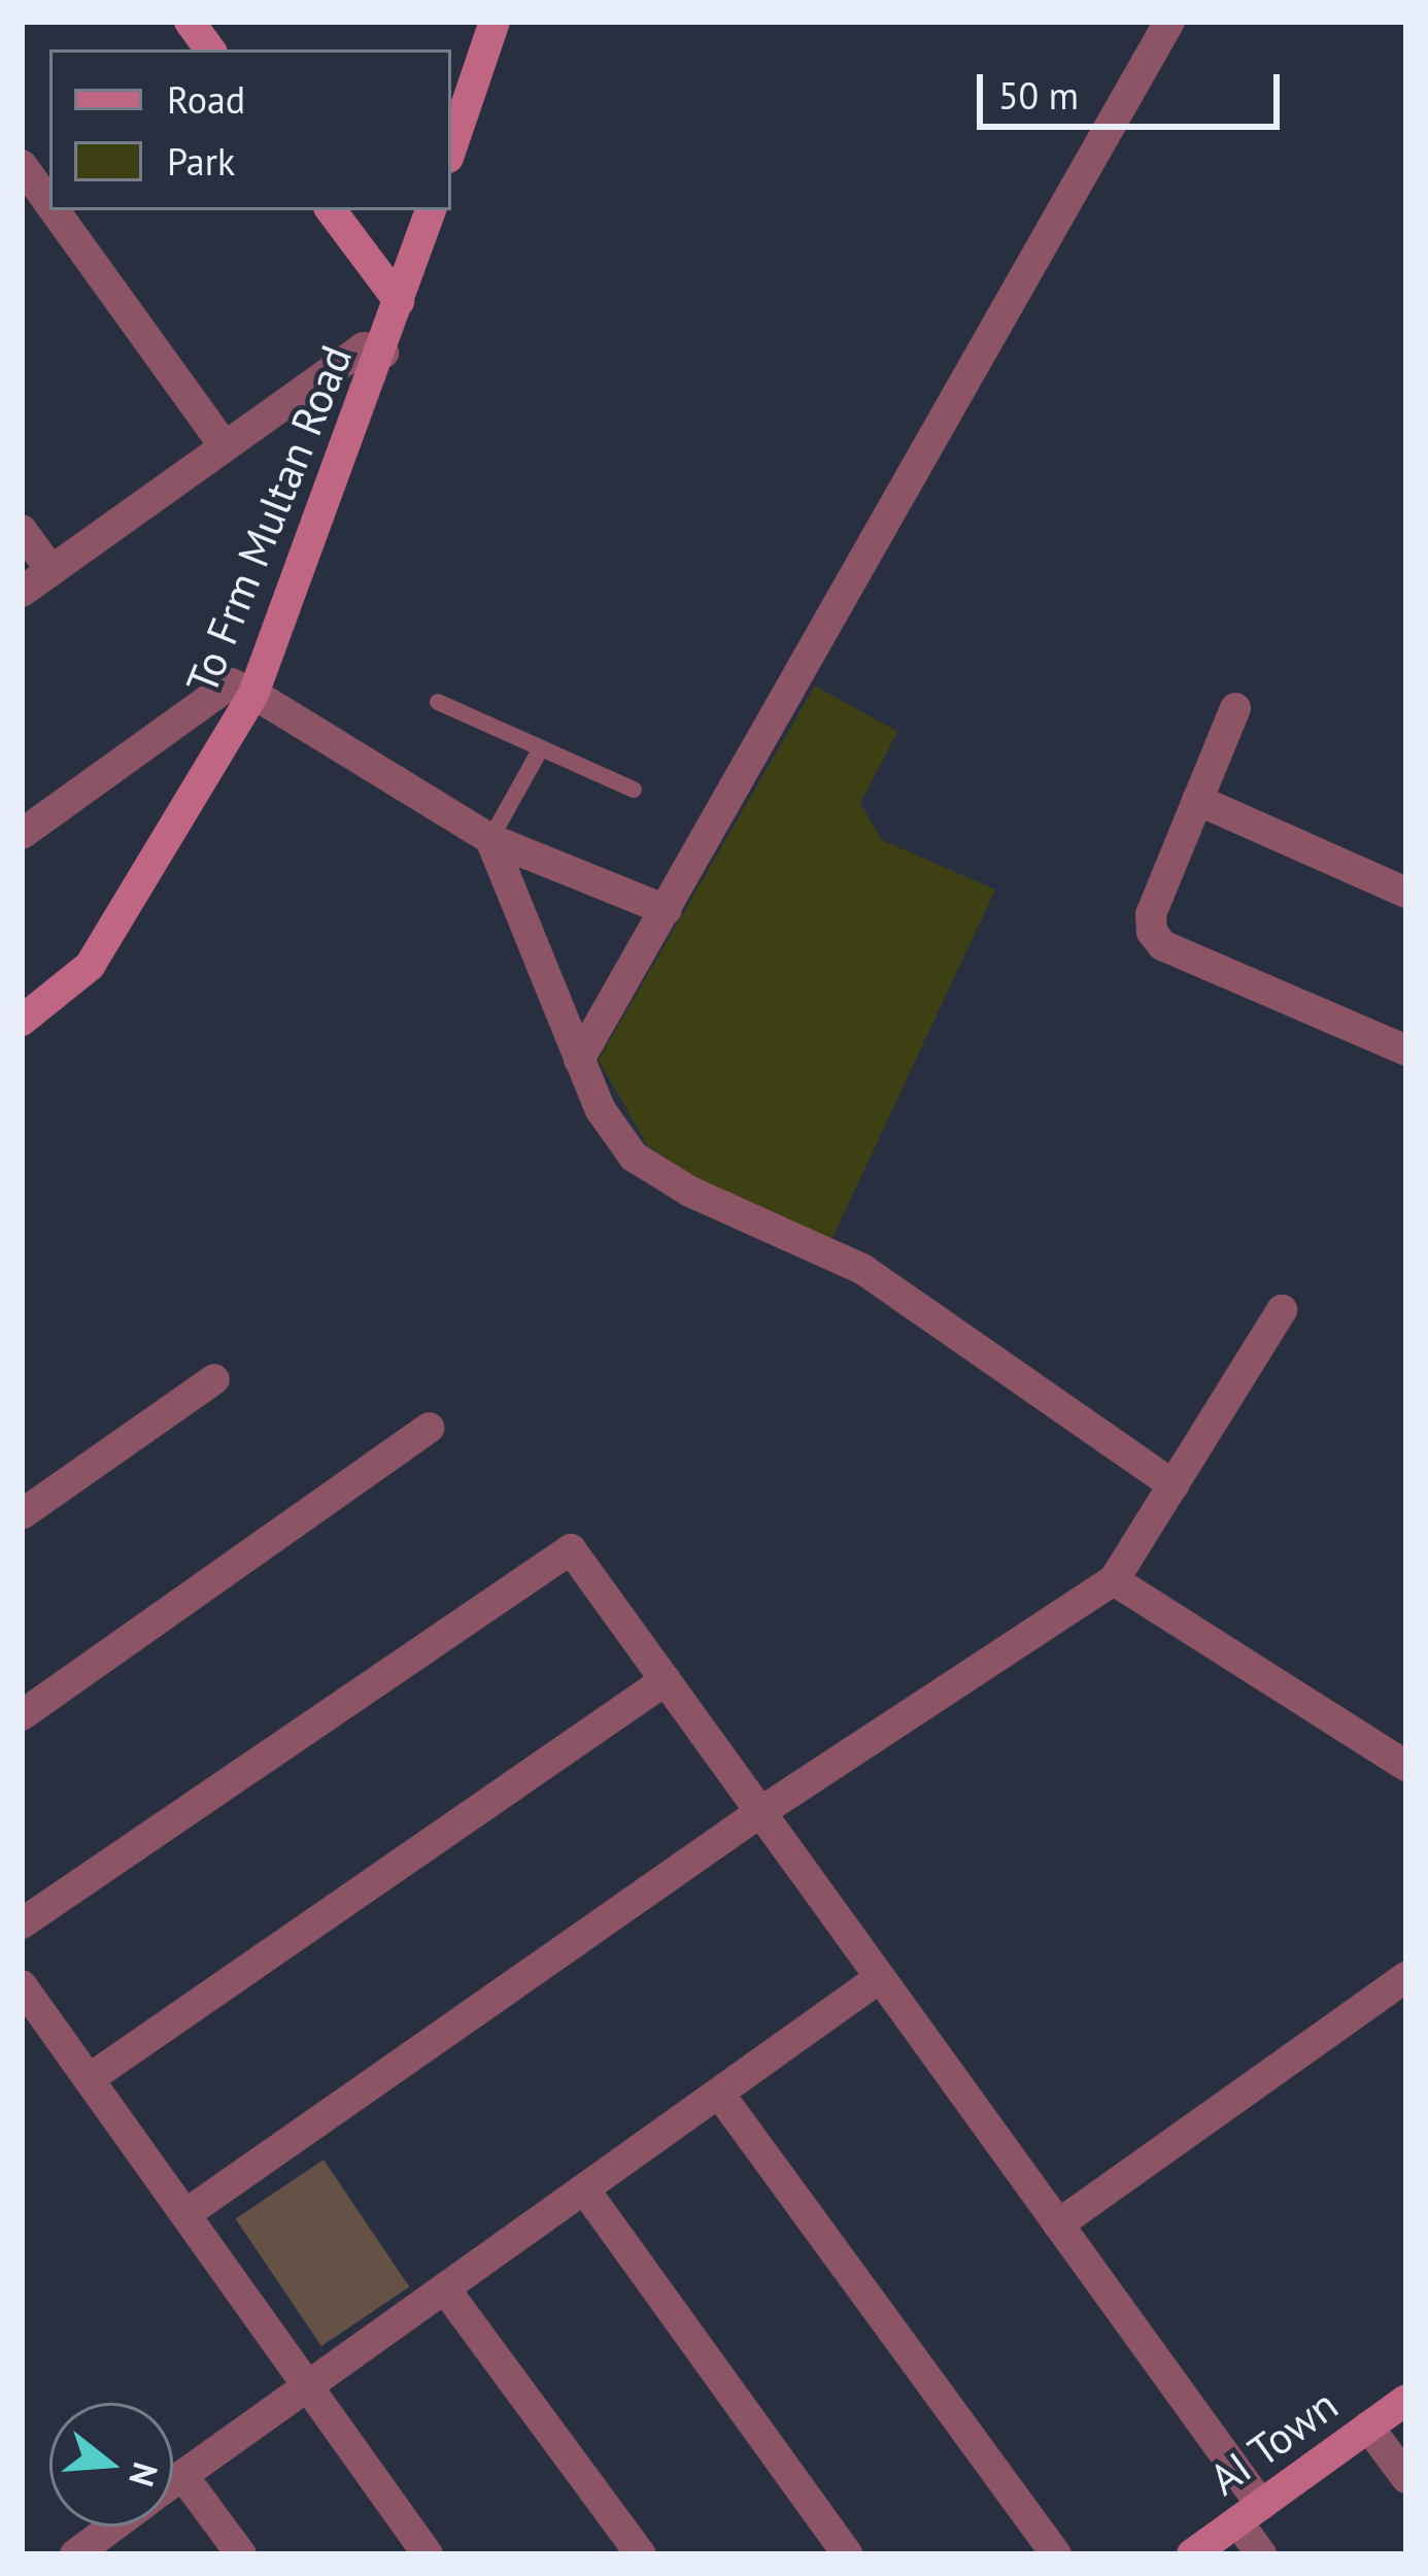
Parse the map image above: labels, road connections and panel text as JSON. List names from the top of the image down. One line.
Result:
{"streets":{"street":["To Frm Multan Road","AI Town"]},"legend":["Road","Park"],"scale_bar":"50 m","north":"right"}
